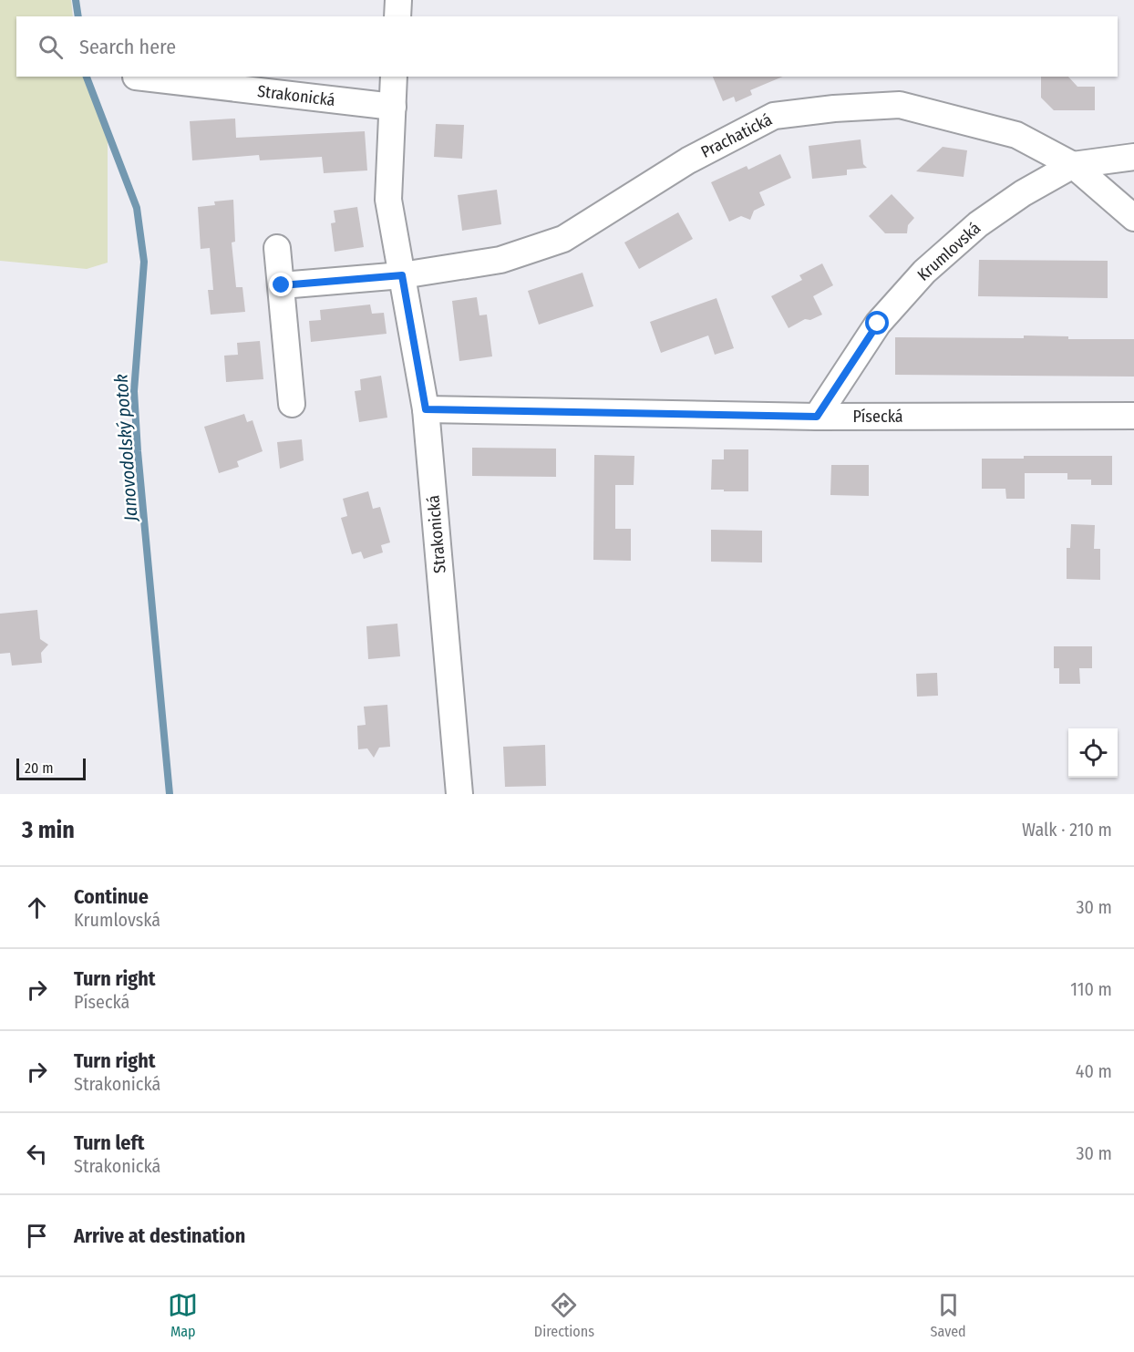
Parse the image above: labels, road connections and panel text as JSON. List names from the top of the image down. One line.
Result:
{"streets":{"street":["Strakonická","Prachatická","Krumlovská","Písecká"]},"crossings":[["Strakonická","Prachatická"],["Strakonická","Písecká"],["Prachatická","Krumlovská"],["Krumlovská","Písecká"]],"water":["Janovodolský potok"],"scale_bar":"20 m","page":{"search":"Search here","scale":"20 m","heading":["3 min","Walk · 210 m"],"list":[["Continue","Krumlovská","30 m"],["Turn right","Písecká","110 m"],["Turn right","Strakonická","40 m"],["Turn left","Strakonická","30 m"],"Arrive at destination"],"nav":["Map","Directions","Saved"]}}
